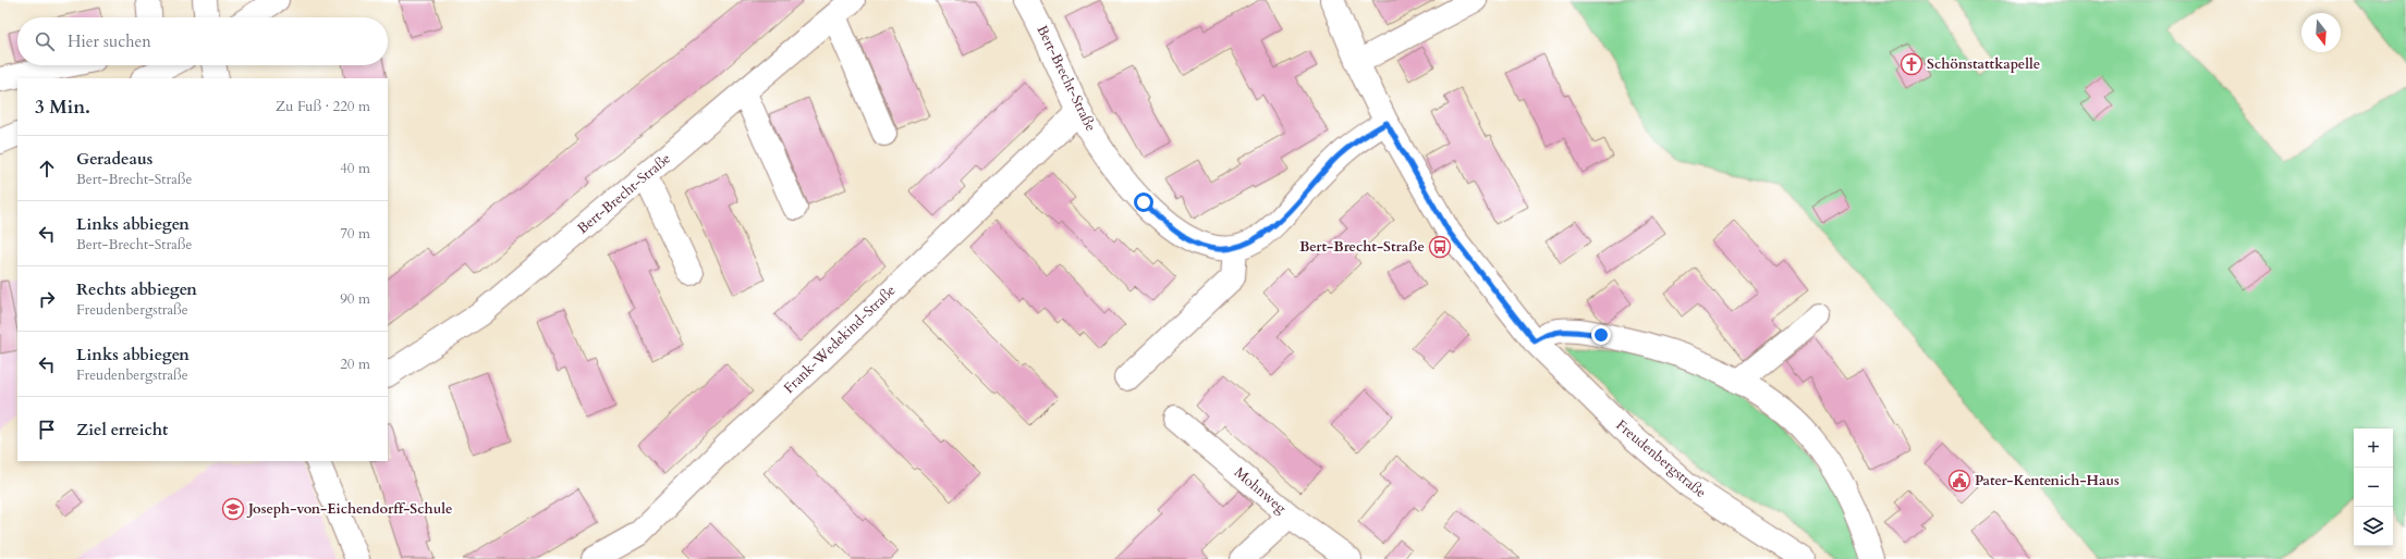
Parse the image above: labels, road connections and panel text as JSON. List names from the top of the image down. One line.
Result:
{"streets":{"street":["Bert-Brecht-Straße","Frank-Wedekind-Straße","Freudenbergstraße","Mohnweg"]},"crossings":[["Bert-Brecht-Straße","Frank-Wedekind-Straße"],["Bert-Brecht-Straße","Freudenbergstraße"]],"places":{"church":["Schönstattkapelle"],"bus stop":["Bert-Brecht-Straße"],"public building":["Pater-Kentenich-Haus"],"school or university":["Joseph-von-Eichendorff-Schule"]},"north":"bottom","page":{"search":"Hier suchen","heading":["3 Min.","Zu Fuß · 220 m"],"list":[["Geradeaus","Bert-Brecht-Straße","40 m"],["Links abbiegen","Bert-Brecht-Straße","70 m"],["Rechts abbiegen","Freudenbergstraße","90 m"],["Links abbiegen","Freudenbergstraße","20 m"],"Ziel erreicht"],"map_buttons":["+","−"]}}
